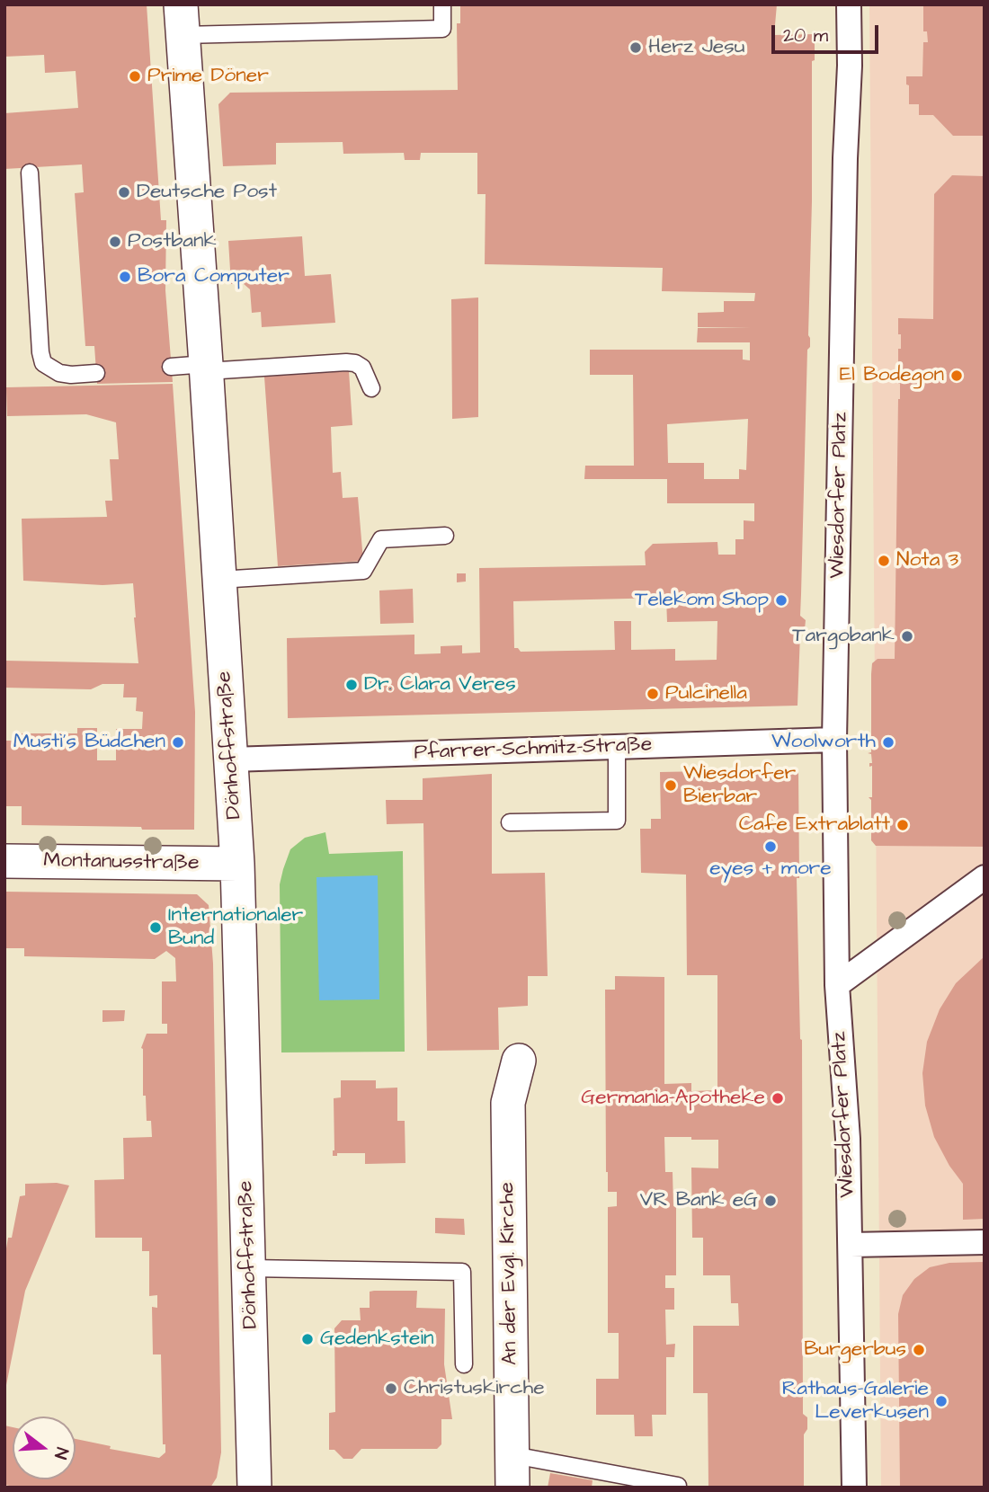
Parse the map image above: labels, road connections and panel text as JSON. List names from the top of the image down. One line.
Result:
{"streets":{"street":["Wiesdorfer Platz","Dönhoffstraße","Pfarrer-Schmitz-Straße","Montanusstraße","An der Evgl. Kirche"]},"crossings":[["Wiesdorfer Platz","Pfarrer-Schmitz-Straße"],["Dönhoffstraße","Pfarrer-Schmitz-Straße"],["Dönhoffstraße","Montanusstraße"]],"places":["Herz Jesu","Prime Döner","Deutsche Post","Postbank","Bora Computer","El Bodegon","Nota 3","Telekom Shop","Targobank","Dr. Clara Veres","Pulcinella","Musti's Büdchen","Woolworth","Wiesdorfer Bierbar","Cafe Extrablatt","eyes + more","Internationaler Bund","Germania-Apotheke","VR Bank eG","Gedenkstein","Burgerbus","Christuskirche","Rathaus-Galerie Leverkusen"],"scale_bar":"20 m","north":"right"}
